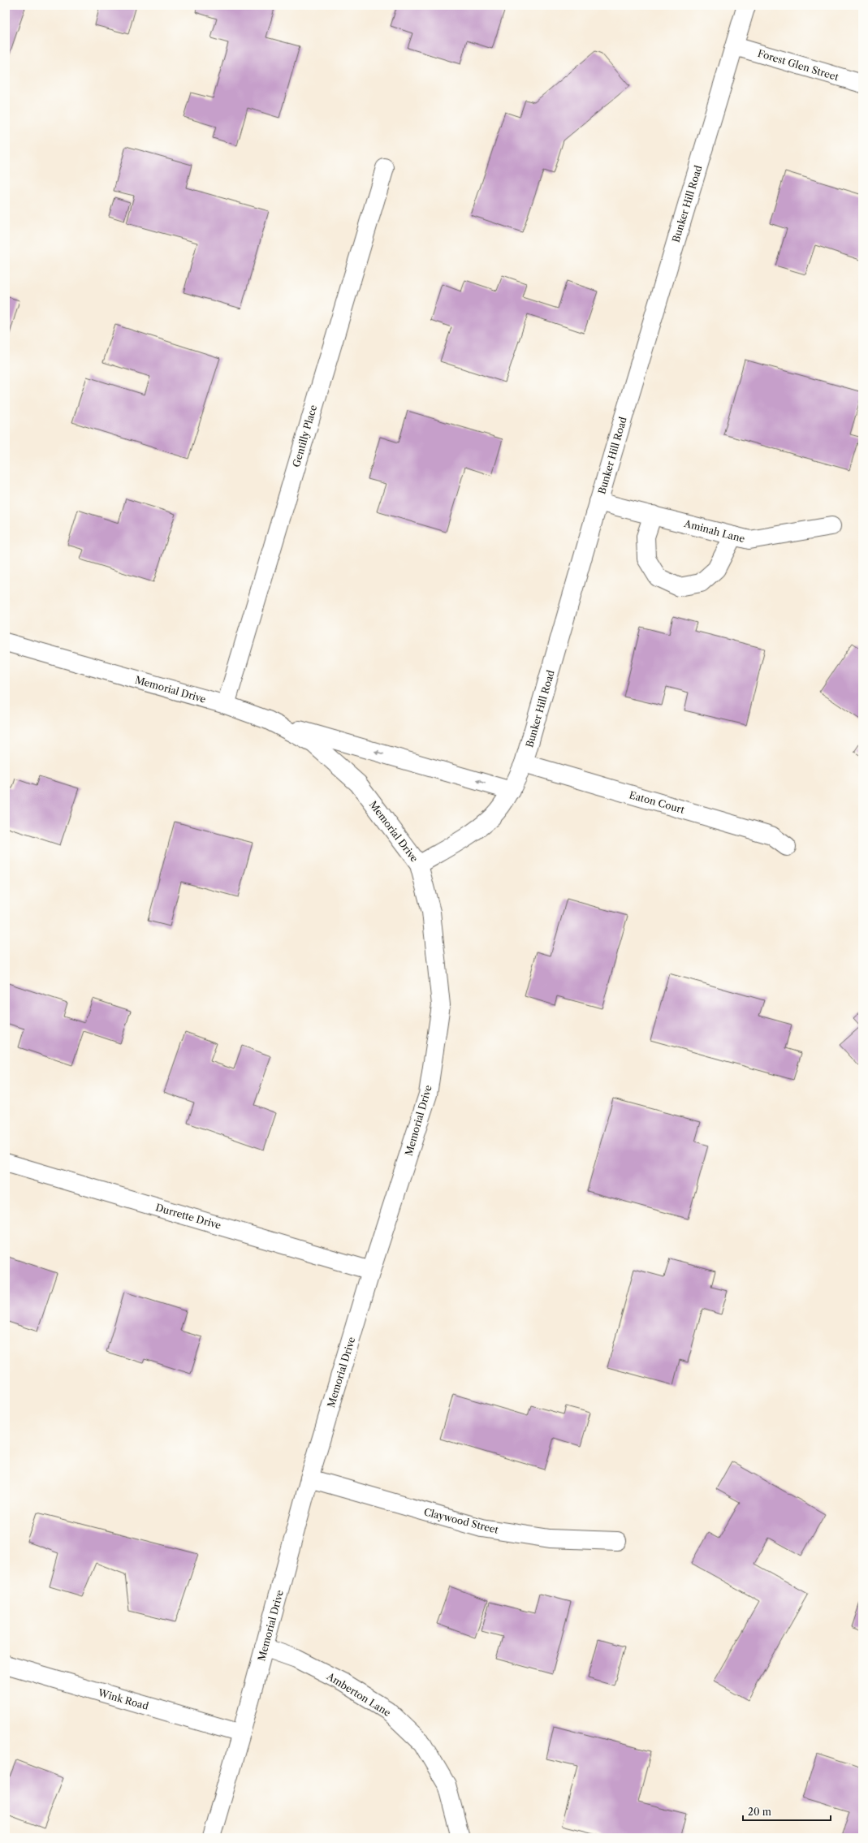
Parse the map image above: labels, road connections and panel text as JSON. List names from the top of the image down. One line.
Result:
{"streets":{"street":["Forest Glen Street","Bunker Hill Road","Gentilly Place","Aminah Lane","Memorial Drive","Eaton Court","Durrette Drive","Claywood Street","Amberton Lane","Wink Road"]},"crossings":[["Forest Glen Street","Bunker Hill Road"],["Bunker Hill Road","Aminah Lane"],["Bunker Hill Road","Memorial Drive"],["Bunker Hill Road","Eaton Court"],["Gentilly Place","Memorial Drive"],["Memorial Drive","Durrette Drive"],["Memorial Drive","Claywood Street"],["Memorial Drive","Amberton Lane"],["Memorial Drive","Wink Road"]],"scale_bar":"20 m"}
